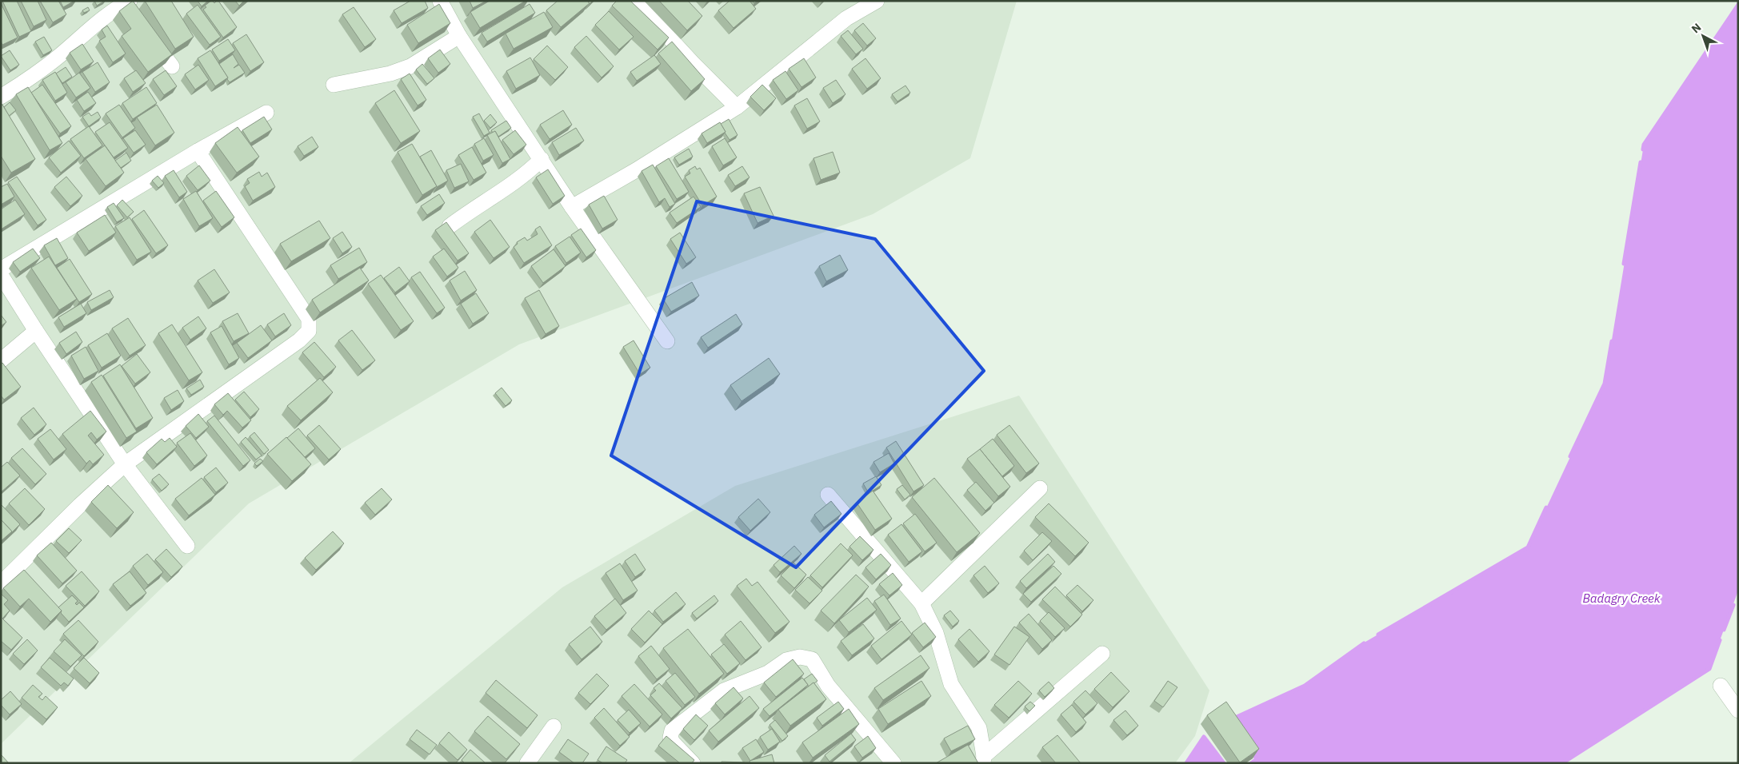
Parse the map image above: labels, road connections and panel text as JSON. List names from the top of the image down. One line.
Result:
{"water":["Badagry Creek"],"north":"top left"}
